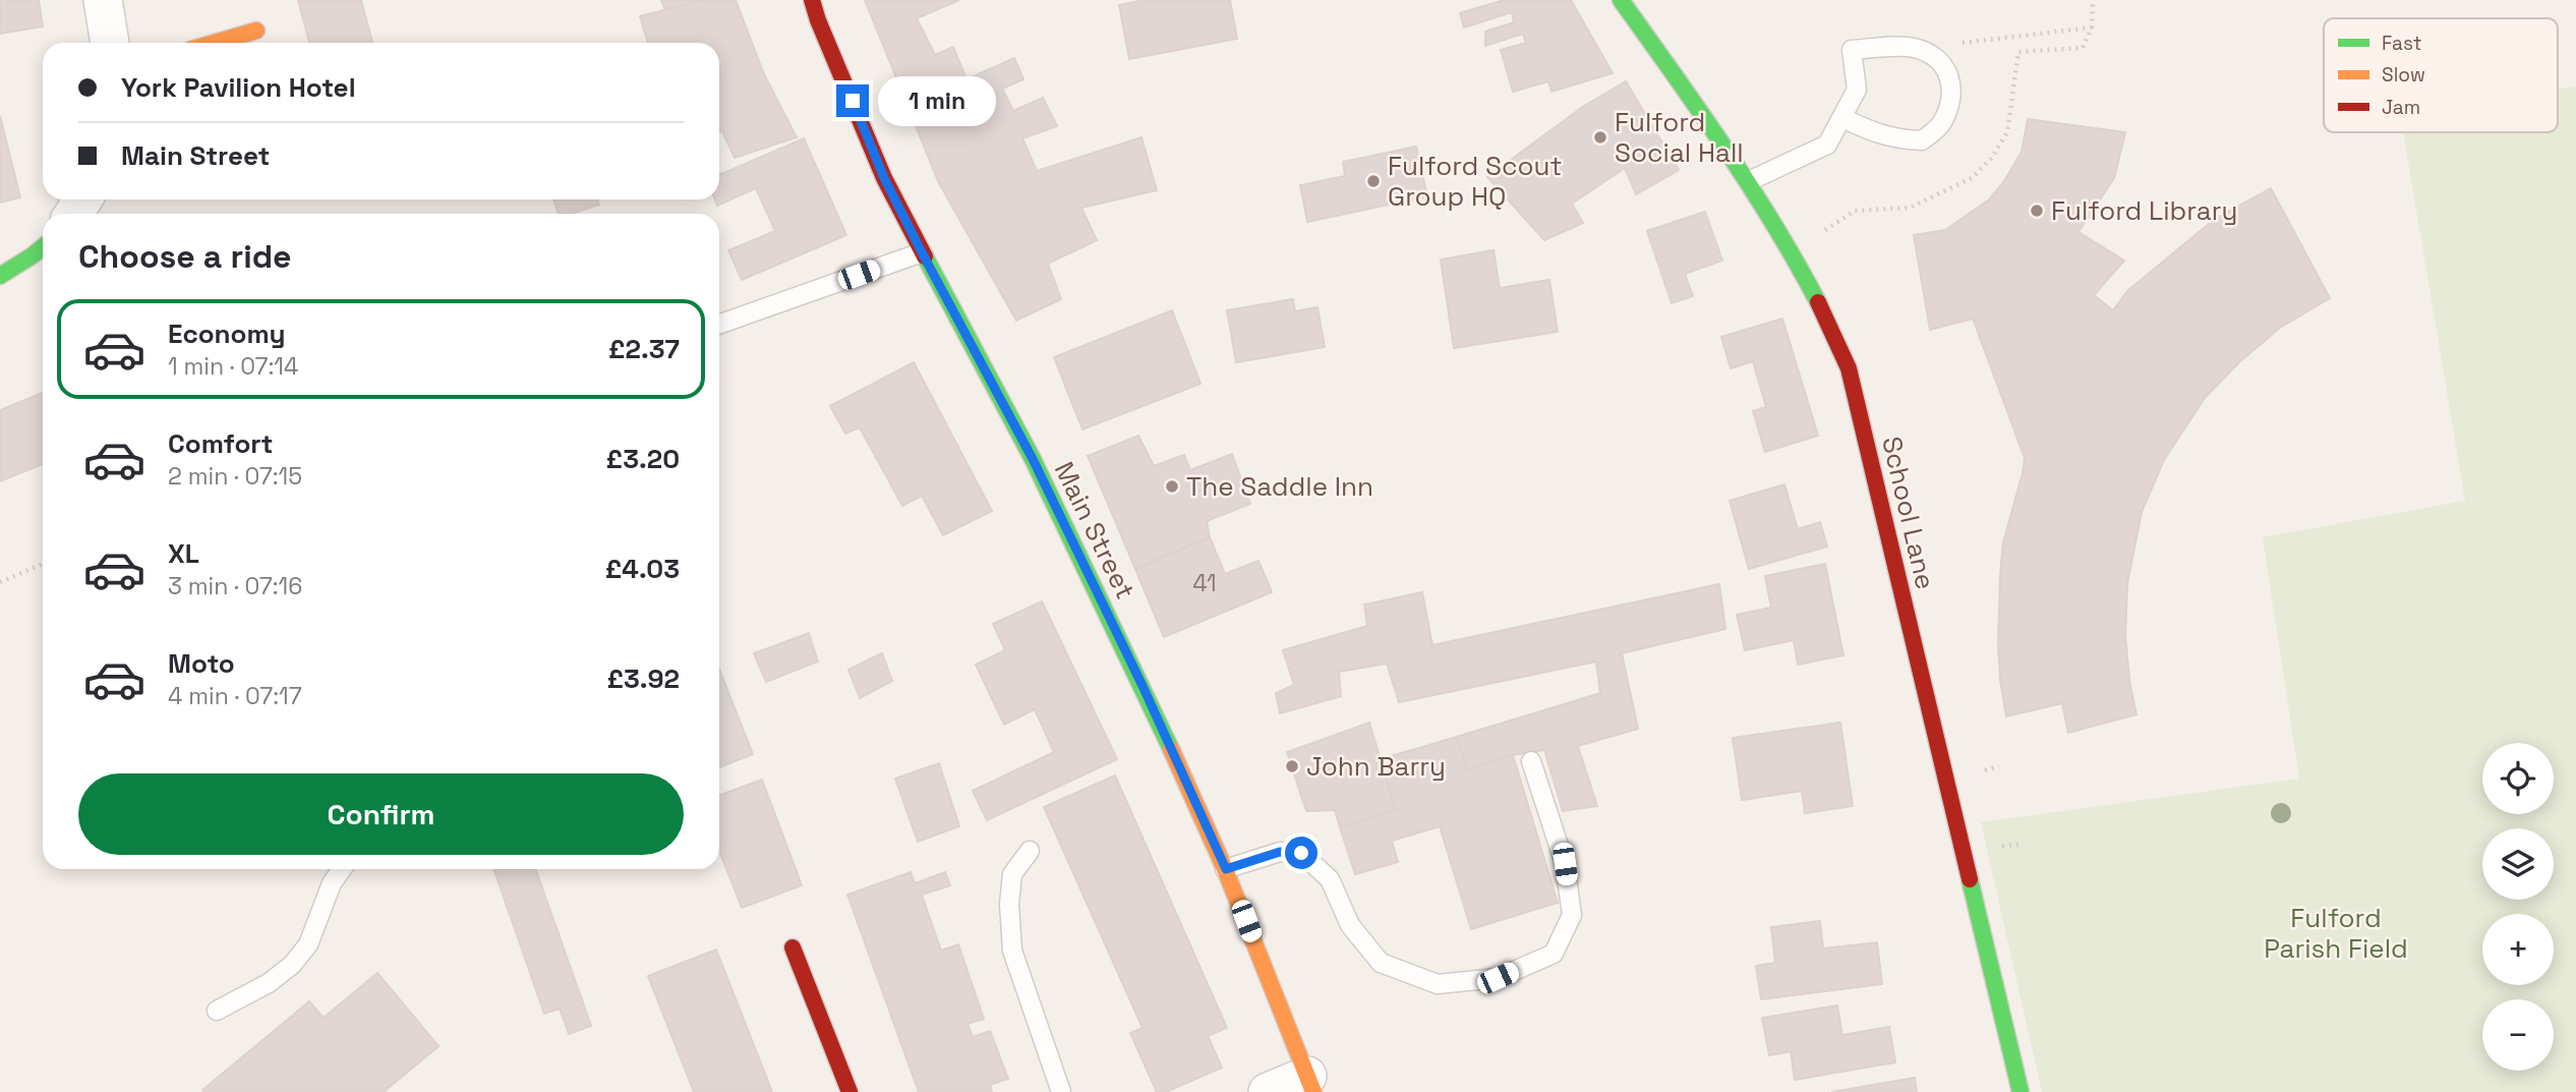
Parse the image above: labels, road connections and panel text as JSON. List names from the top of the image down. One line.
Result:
{"streets":{"street":["School Lane","Main Street"]},"parks":["Fulford Parish Field"],"places":["Fulford Social Hall","Fulford Scout Group HQ","Fulford Library","The Saddle Inn","John Barry"],"house_numbers":["41"],"legend":["Fast","Slow","Jam"],"page":{"banner":["York Pavilion Hotel","Main Street"],"bubble":"1 min","heading":"Choose a ride","list":[{"name":"Economy","note":"1 min · 07:14","value":"£2.37"},{"name":"Comfort","note":"2 min · 07:15","value":"£3.20"},{"name":"XL","note":"3 min · 07:16","value":"£4.03"},{"name":"Moto","note":"4 min · 07:17","value":"£3.92"}],"map_buttons":["+","−"],"buttons":"Confirm"}}
